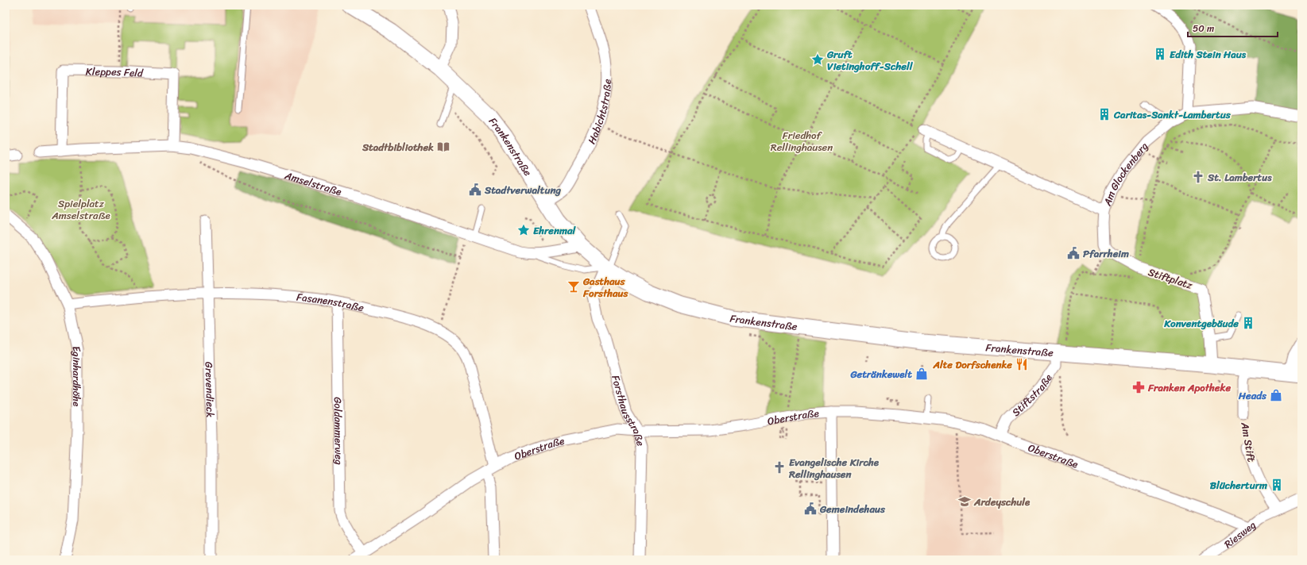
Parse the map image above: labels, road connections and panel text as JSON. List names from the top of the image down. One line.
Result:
{"streets":{"main road":["Frankenstraße"],"street":["Kleppes Feld","Habichtstraße","Am Glockenberg","Amselstraße","Stiftplatz","Fasanenstraße","Eginhardhöhe","Grevendieck","Stiftstraße","Forsthausstraße","Oberstraße","Goldammerweg","Am Stift","Riesweg"]},"crossings":[["Kleppes Feld","Amselstraße"],["Habichtstraße","Frankenstraße"],["Frankenstraße","Amselstraße"],["Frankenstraße","Stiftplatz"],["Frankenstraße","Stiftstraße"],["Frankenstraße","Forsthausstraße"],["Frankenstraße","Am Stift"],["Am Glockenberg","Stiftplatz"],["Fasanenstraße","Eginhardhöhe"],["Fasanenstraße","Grevendieck"],["Fasanenstraße","Oberstraße"],["Fasanenstraße","Goldammerweg"],["Stiftstraße","Oberstraße"],["Forsthausstraße","Oberstraße"],["Oberstraße","Goldammerweg"],["Oberstraße","Riesweg"],["Am Stift","Riesweg"]],"parks":["Friedhof Rellinghausen","Spielplatz Amselstraße"],"places":{"building":["Edith Stein Haus","Caritas-Sankt-Lambertus","Konventgebäude","Blücherturm"],"place":["Gruft Vietinghoff-Schell","Ehrenmal"],"library":["Stadtbibliothek"],"church":["St. Lambertus","Evangelische Kirche Rellinghausen"],"public building":["Stadtverwaltung","Pfarrheim","Gemeindehaus"],"bar":["Gasthaus Forsthaus"],"restaurant":["Alte Dorfschenke"],"shop":["Getränkewelt","Heads"],"pharmacy":["Franken Apotheke"],"school or university":["Ardeyschule"]},"scale_bar":"50 m"}
